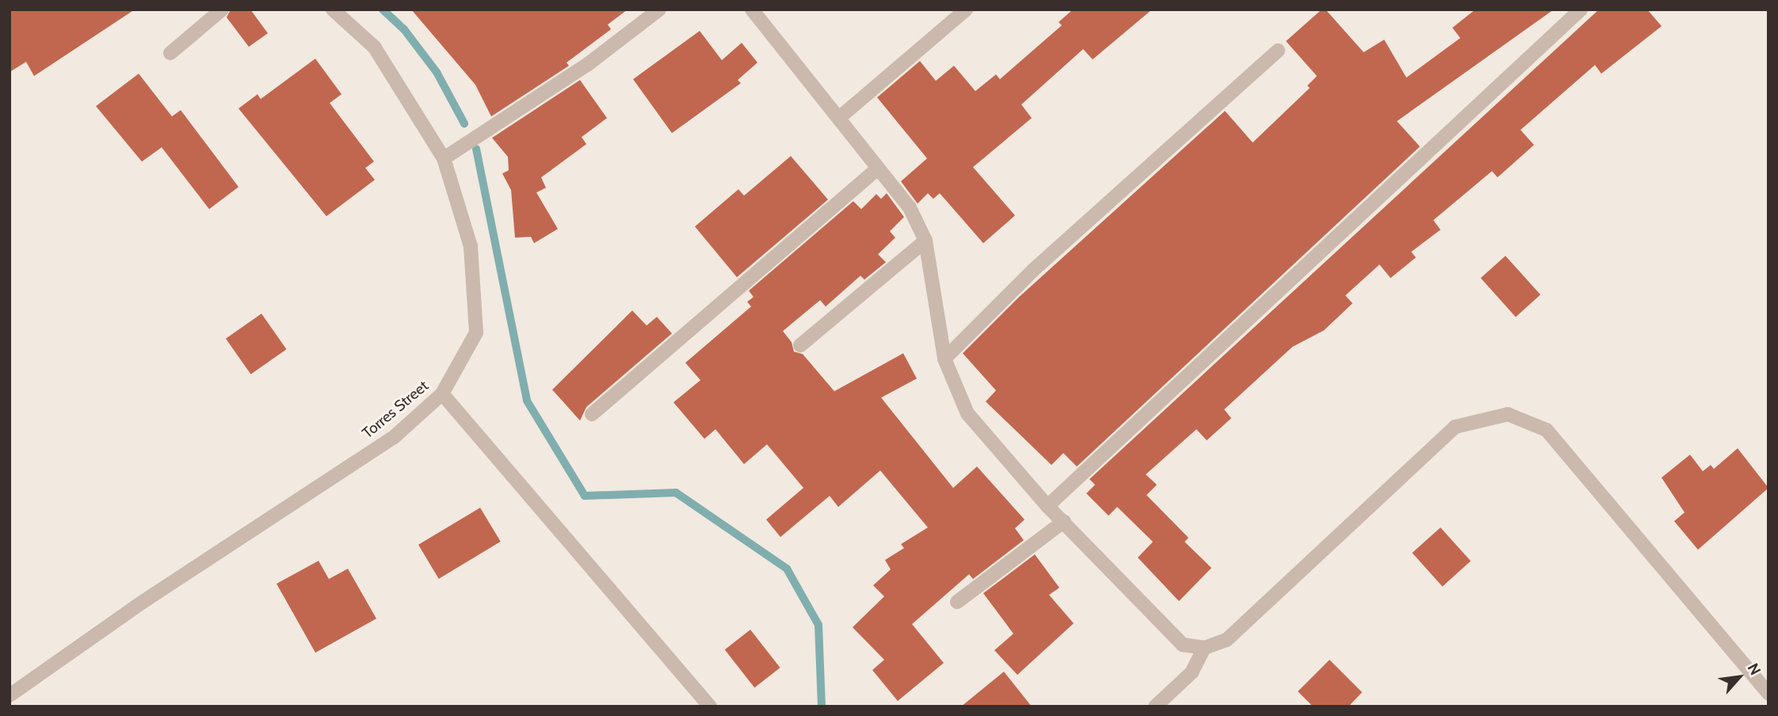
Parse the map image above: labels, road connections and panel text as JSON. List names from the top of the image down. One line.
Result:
{"streets":{"street":["Torres Street"]},"north":"top right"}
